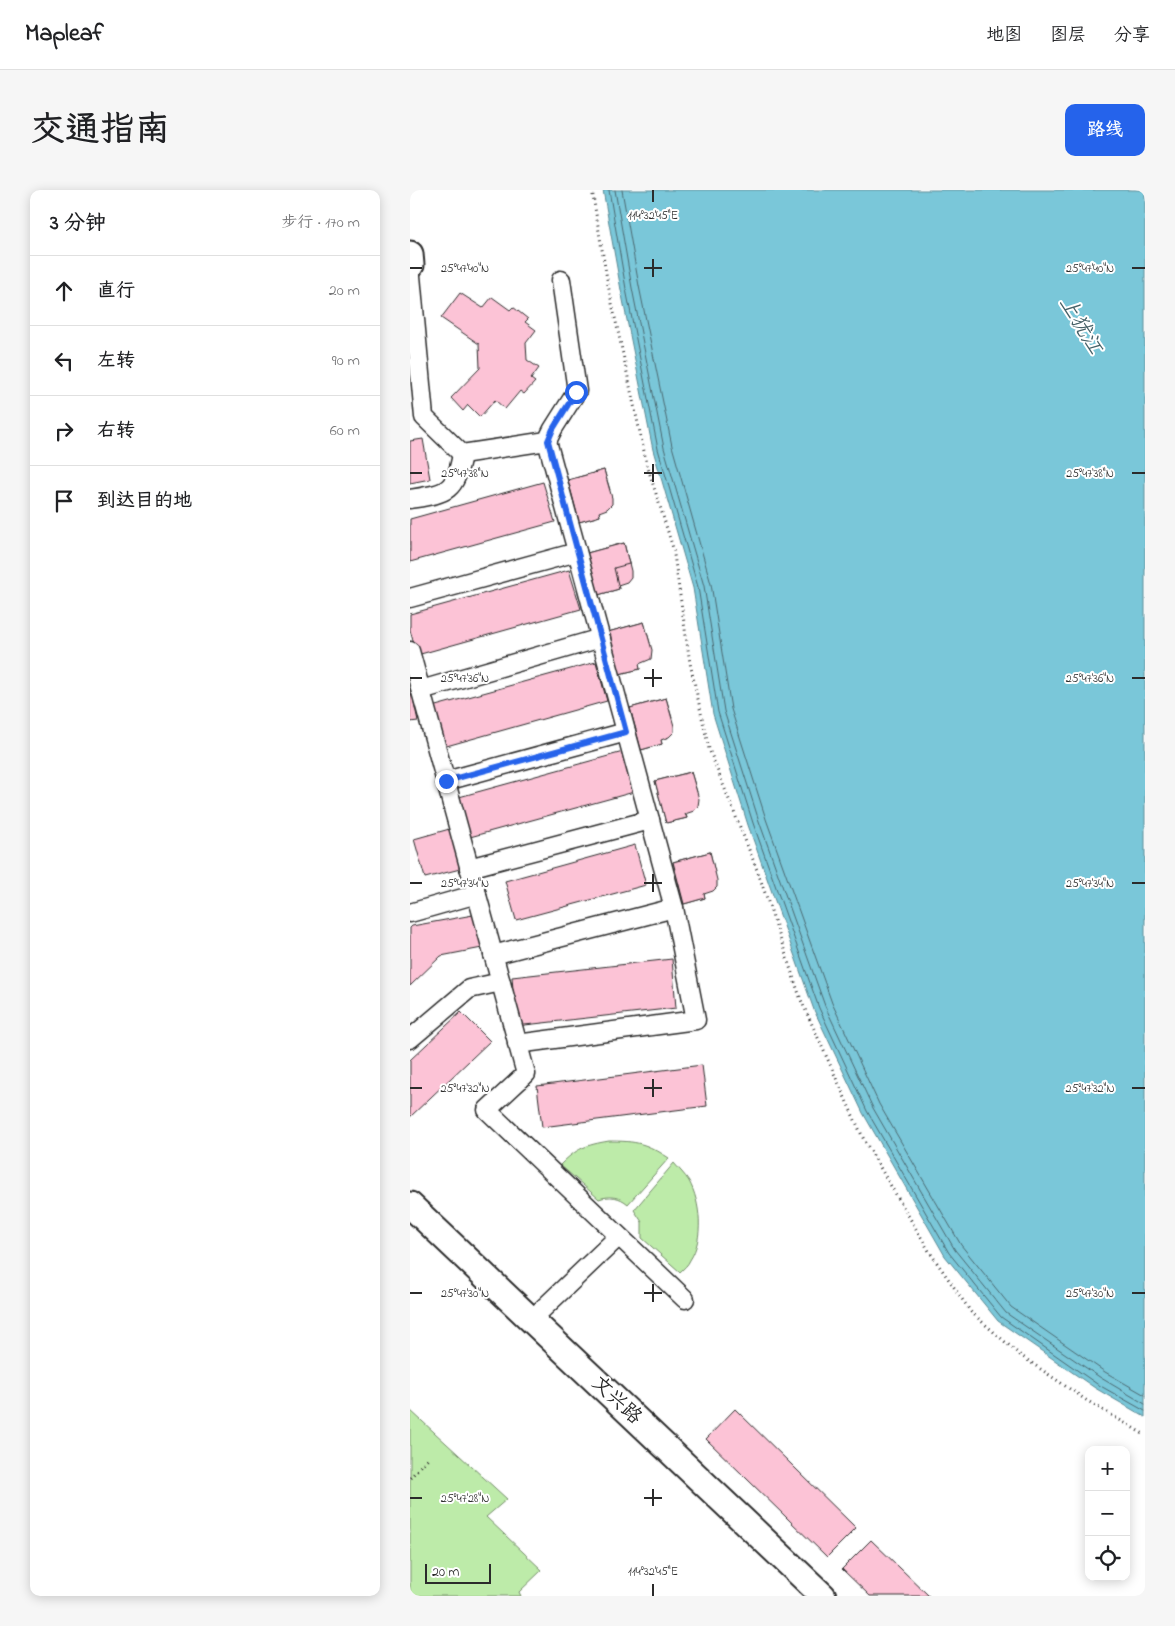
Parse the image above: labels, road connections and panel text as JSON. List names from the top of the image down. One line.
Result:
{"streets":{"street":["文兴路"]},"water":["上犹江"],"scale_bar":"20 m","page":{"header":"Mapleaf","nav":["地图","图层","分享"],"title":"交通指南","buttons":"路线","heading":["3 分钟","步行 · 170 m"],"list":[["直行","20 m"],["左转","90 m"],["右转","60 m"],"到达目的地"],"map_buttons":["+","−"],"scale":"20 m"},"coordinates":["114°32'45\"E","25°47'40\"N","25°47'38\"N","25°47'36\"N","25°47'34\"N","25°47'32\"N","25°47'30\"N","25°47'28\"N"]}
